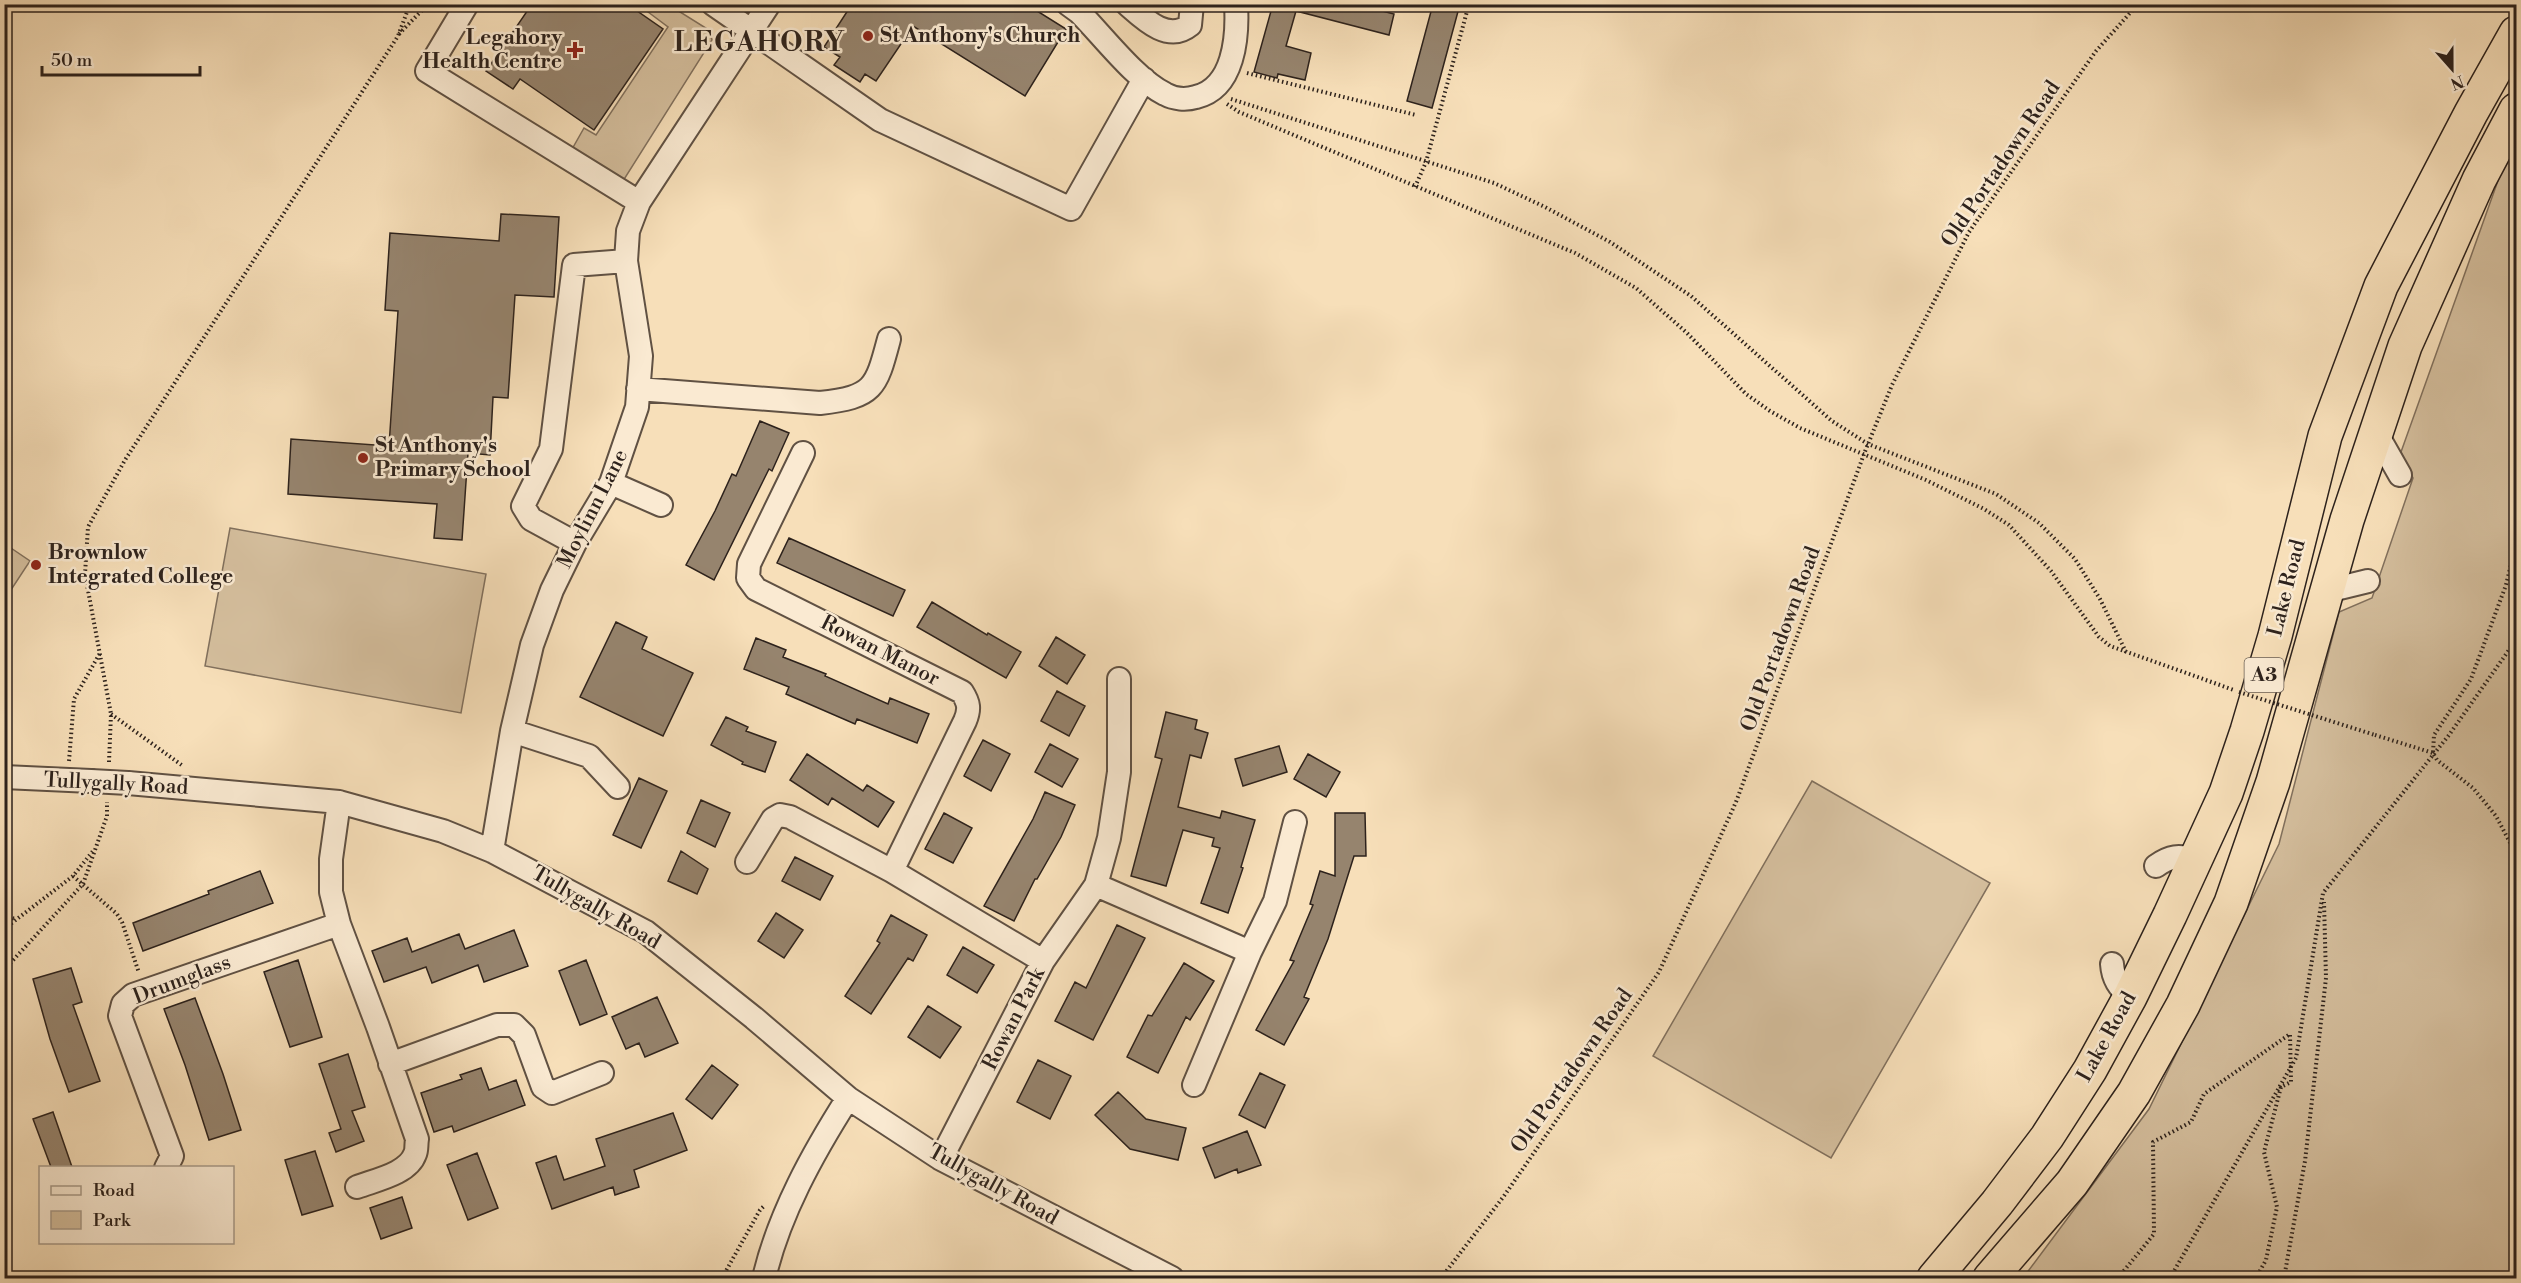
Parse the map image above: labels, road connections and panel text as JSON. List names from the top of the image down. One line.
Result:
{"streets":{"highway":["Lake Road","A3"],"street":["Moylinn Lane","Rowan Manor","Tullygally Road","Drumglass","Rowan Park"],"path":["Old Portadown Road"]},"crossings":[["Moylinn Lane","Tullygally Road"],["Tullygally Road","Rowan Park"]],"districts":["LEGAHORY"],"places":{"other":["St Anthony's Church","St Anthony's Primary School","Brownlow Integrated College"],"health":["Legahory Health Centre"]},"legend":["Road","Park"],"scale_bar":"50 m","north":"bottom"}
